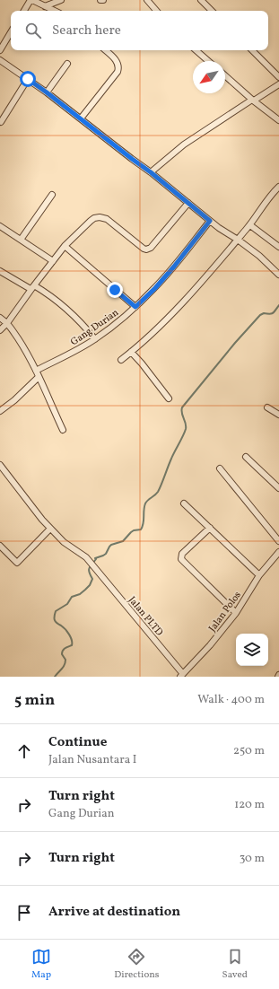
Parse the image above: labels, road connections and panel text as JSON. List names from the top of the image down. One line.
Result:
{"streets":{"street":["Gang Durian","Jalan Polos","Jalan PLTD"]},"crossings":[["Jalan Polos","Jalan PLTD"]],"north":"bottom left","page":{"search":"Search here","heading":["5 min","Walk · 400 m"],"list":[["Continue","Jalan Nusantara I","250 m"],["Turn right","Gang Durian","120 m"],["Turn right","30 m"],"Arrive at destination"],"nav":["Map","Directions","Saved"]}}
